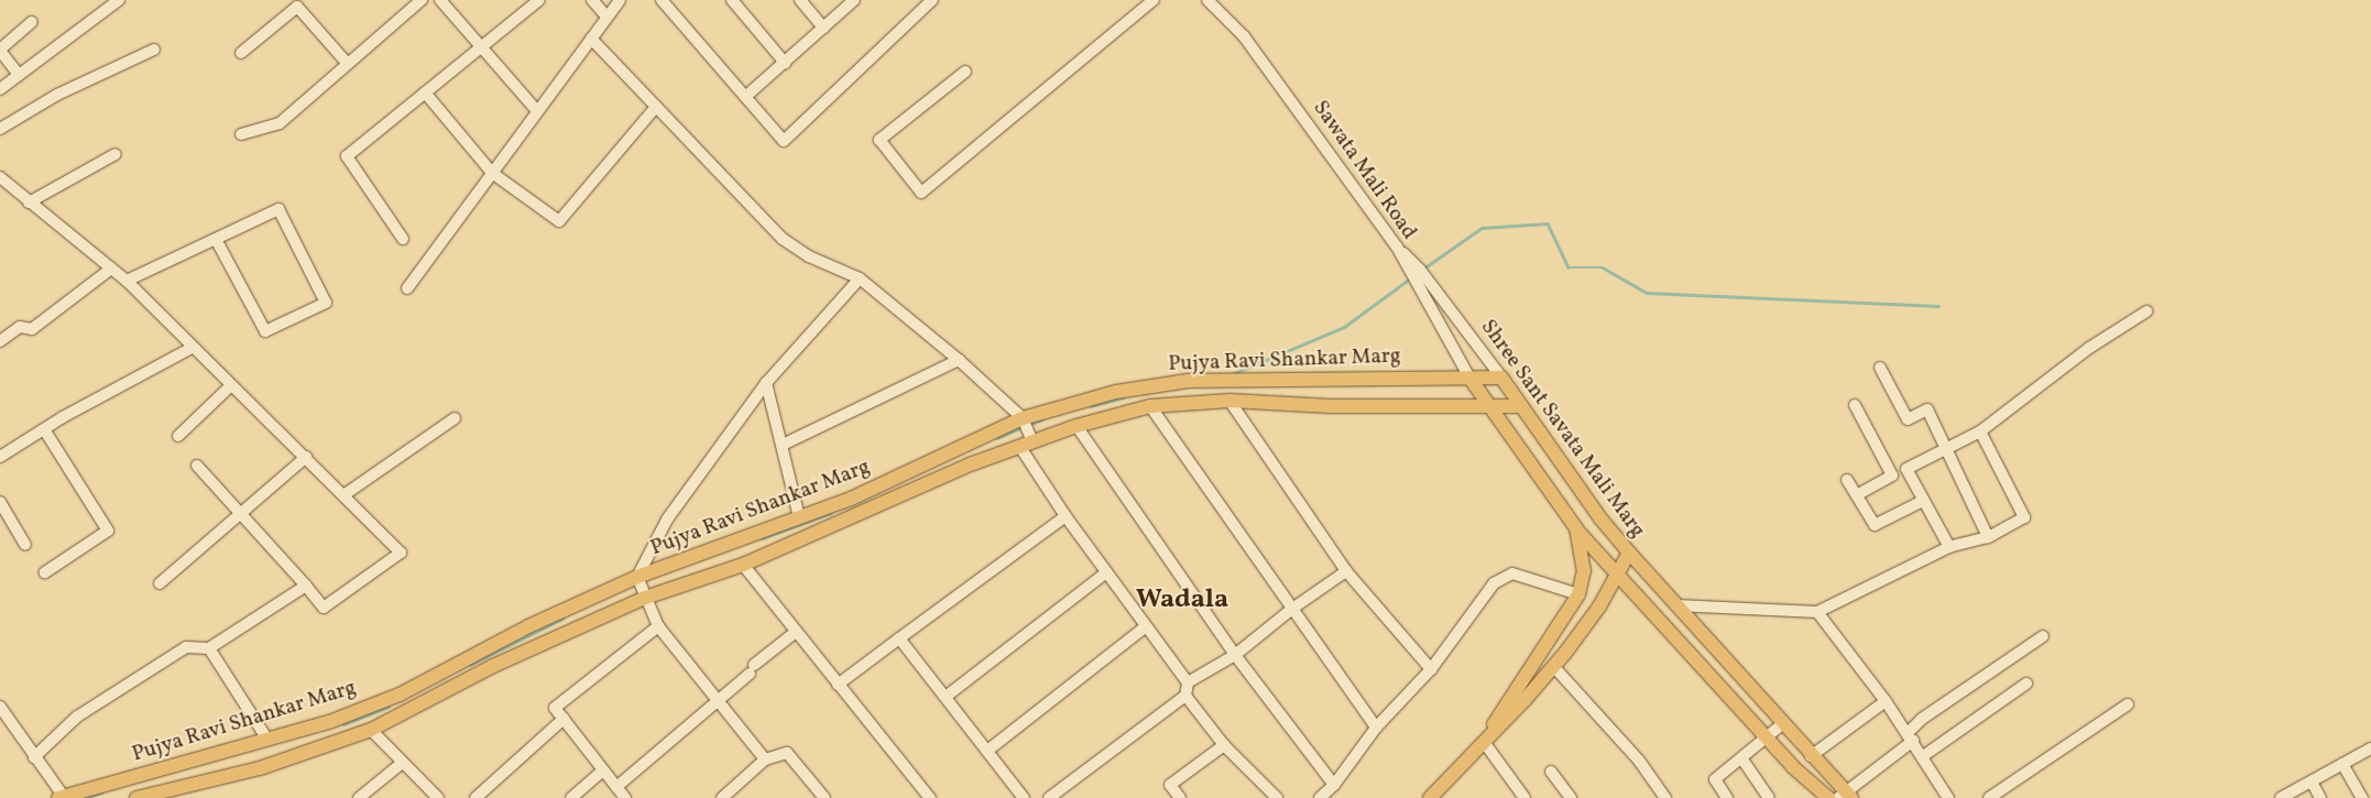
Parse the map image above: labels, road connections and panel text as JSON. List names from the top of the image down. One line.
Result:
{"streets":{"main road":["Pujya Ravi Shankar Marg","Shree Sant Savata Mali Marg"],"street":["Sawata Mali Road"]},"crossings":[["Sawata Mali Road","Pujya Ravi Shankar Marg"],["Sawata Mali Road","Shree Sant Savata Mali Marg"],["Pujya Ravi Shankar Marg","Shree Sant Savata Mali Marg"]],"districts":["Wadala"]}
